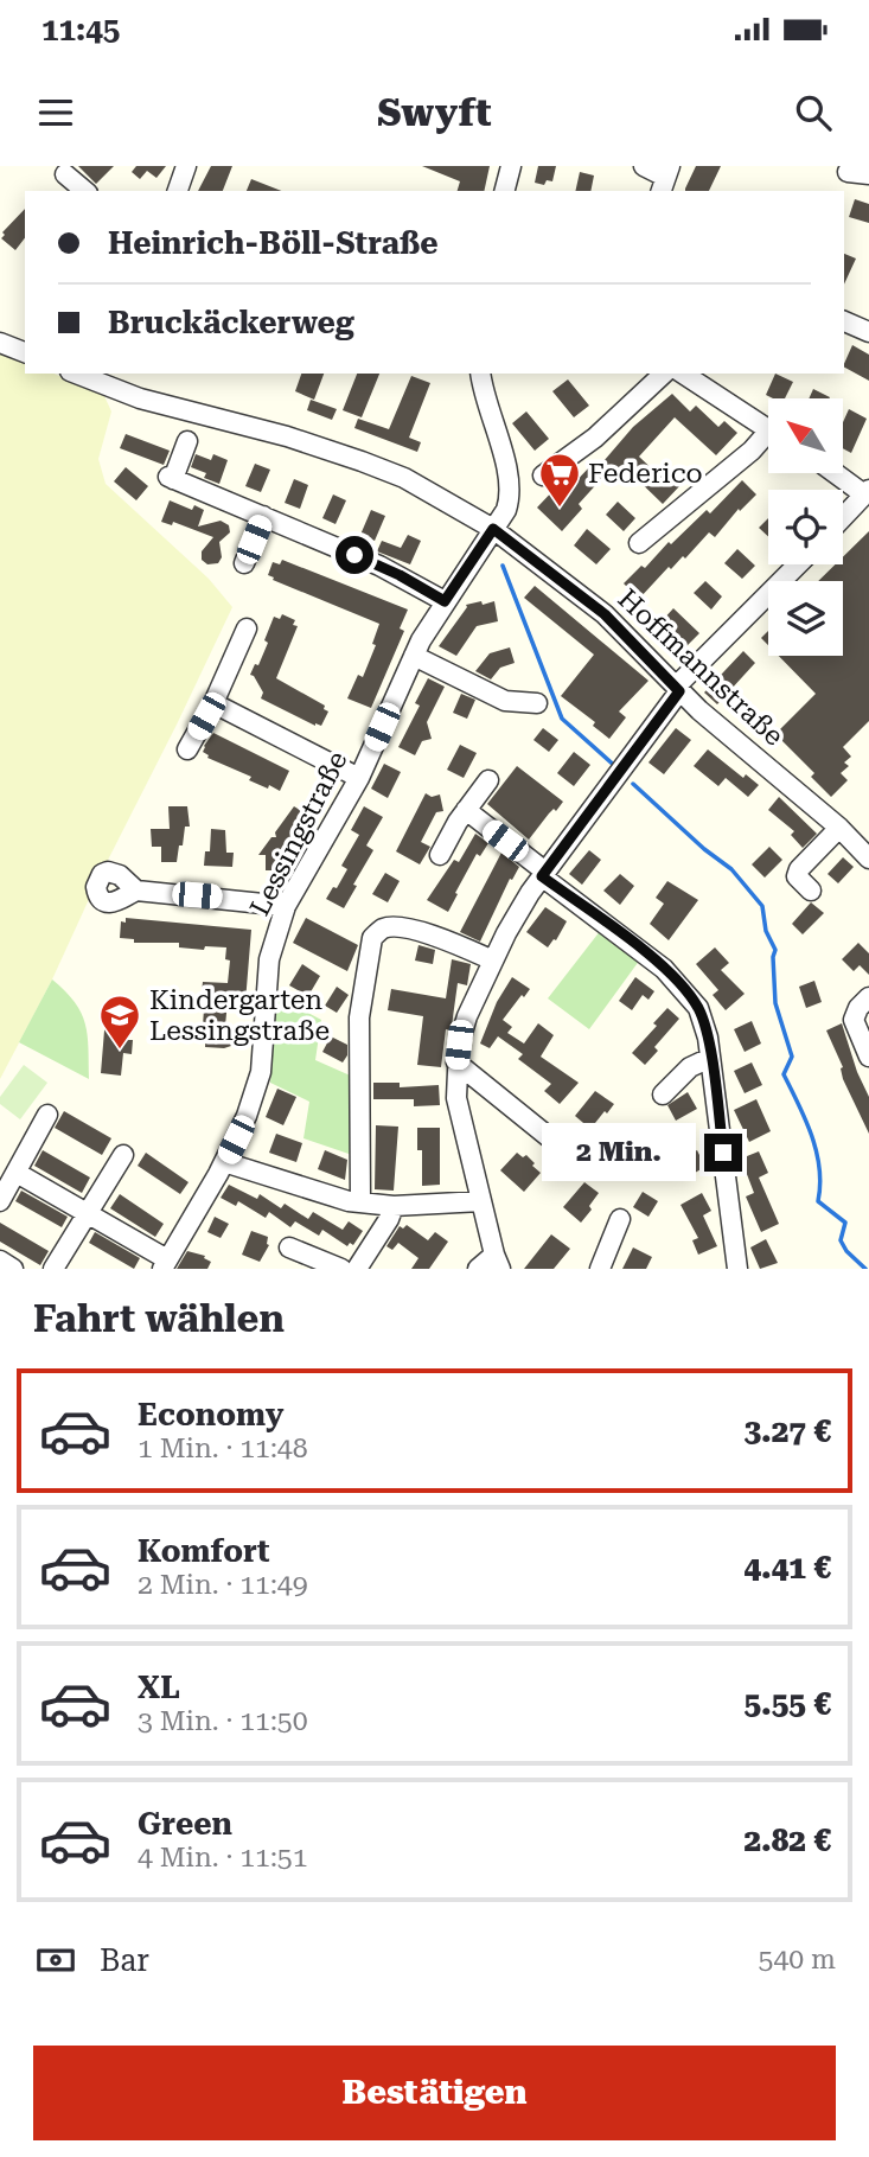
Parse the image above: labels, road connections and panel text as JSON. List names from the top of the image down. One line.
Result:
{"streets":{"street":["Hoffmannstraße","Lessingstraße"]},"crossings":[["Hoffmannstraße","Lessingstraße"]],"places":{"supermarket":["Federico"],"school or university":["Kindergarten Lessingstraße"]},"north":"top left","page":{"status":"11:45","header":"Swyft","banner":["Heinrich-Böll-Straße","Bruckäckerweg"],"bubble":"2 Min.","heading":"Fahrt wählen","list":[{"name":"Economy","note":"1 Min. · 11:48","value":"3.27 €"},{"name":"Komfort","note":"2 Min. · 11:49","value":"4.41 €"},{"name":"XL","note":"3 Min. · 11:50","value":"5.55 €"},{"name":"Green","note":"4 Min. · 11:51","value":"2.82 €"}],"pay":["Bar","540 m"],"buttons":"Bestätigen"}}
